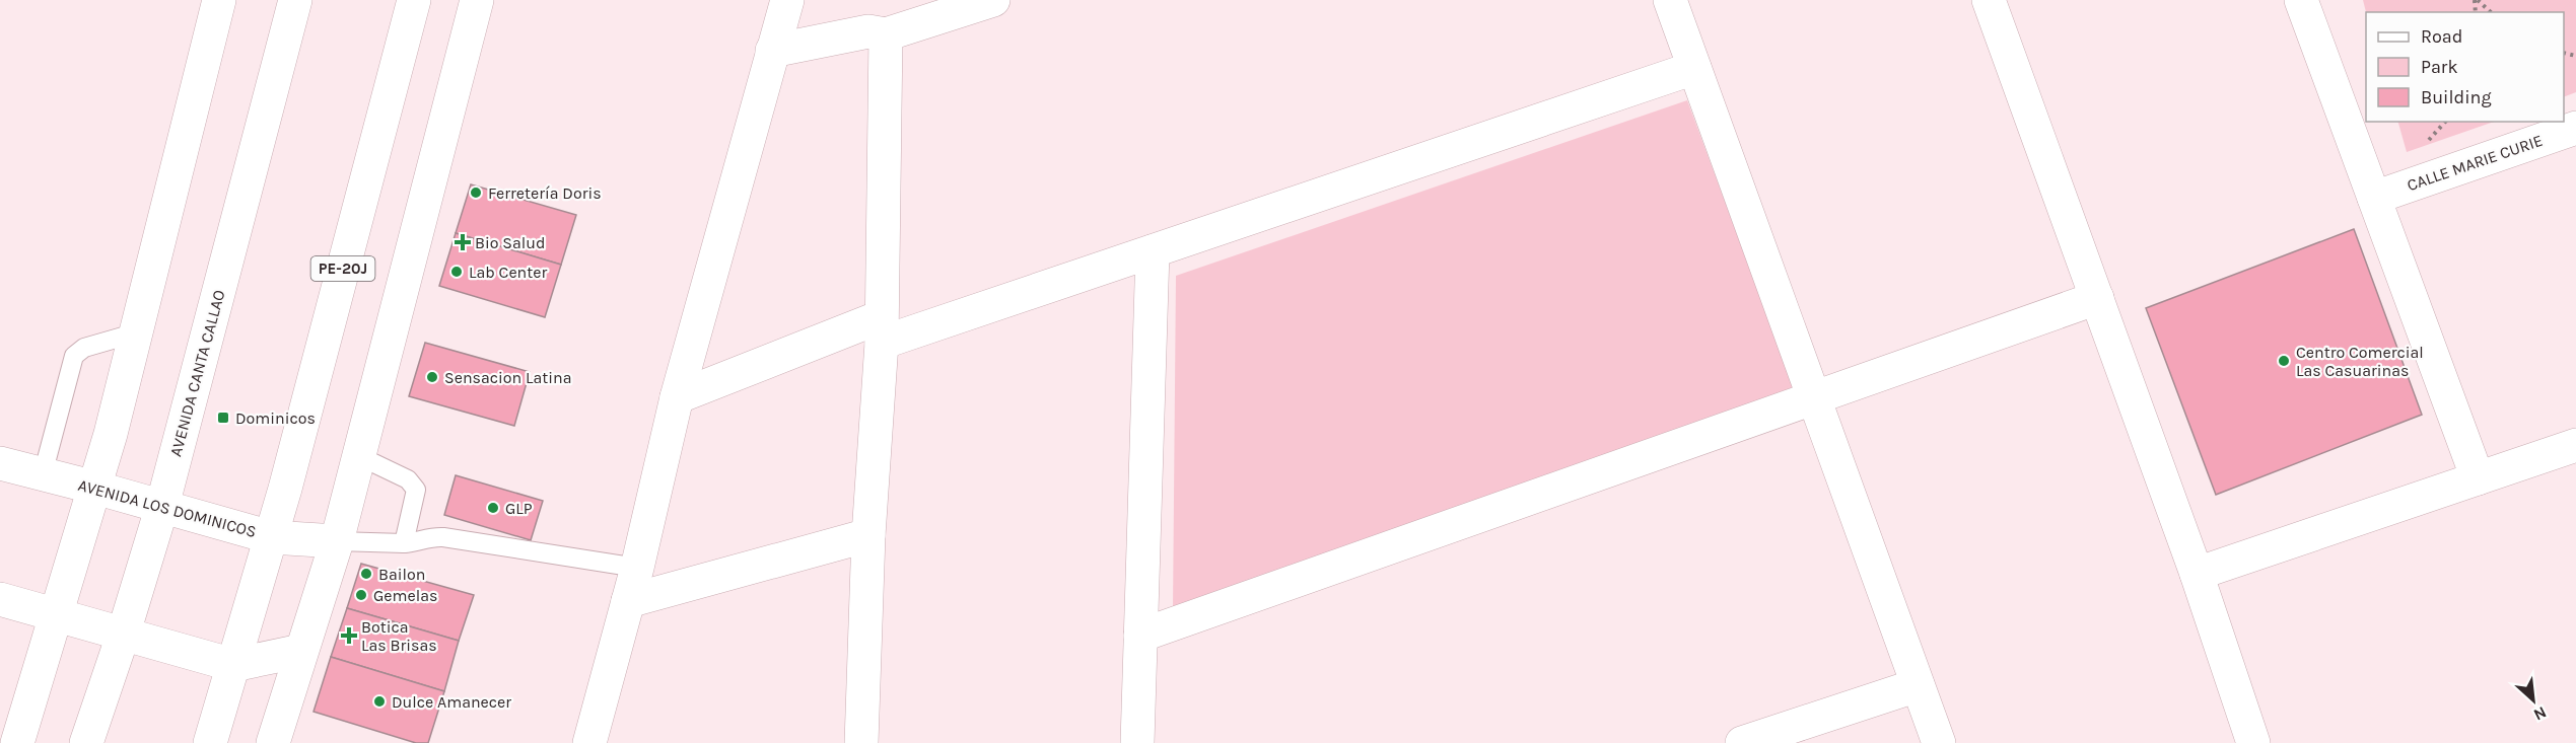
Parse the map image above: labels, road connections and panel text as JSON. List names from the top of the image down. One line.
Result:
{"streets":{"main road":["CALLE MARIE CURIE","PE-20J","AVENIDA CANTA CALLAO","AVENIDA LOS DOMINICOS"]},"crossings":[["PE-20J","AVENIDA LOS DOMINICOS"],["AVENIDA CANTA CALLAO","AVENIDA LOS DOMINICOS"]],"places":{"other":["Ferretería Doris","Lab Center","Centro Comercial Las Casuarinas","Sensacion Latina","GLP","Bailon","Gemelas","Dulce Amanecer"],"health":["Bio Salud","Botica Las Brisas"],"transit":["Dominicos"]},"legend":["Road","Park","Building"],"north":"bottom right"}
